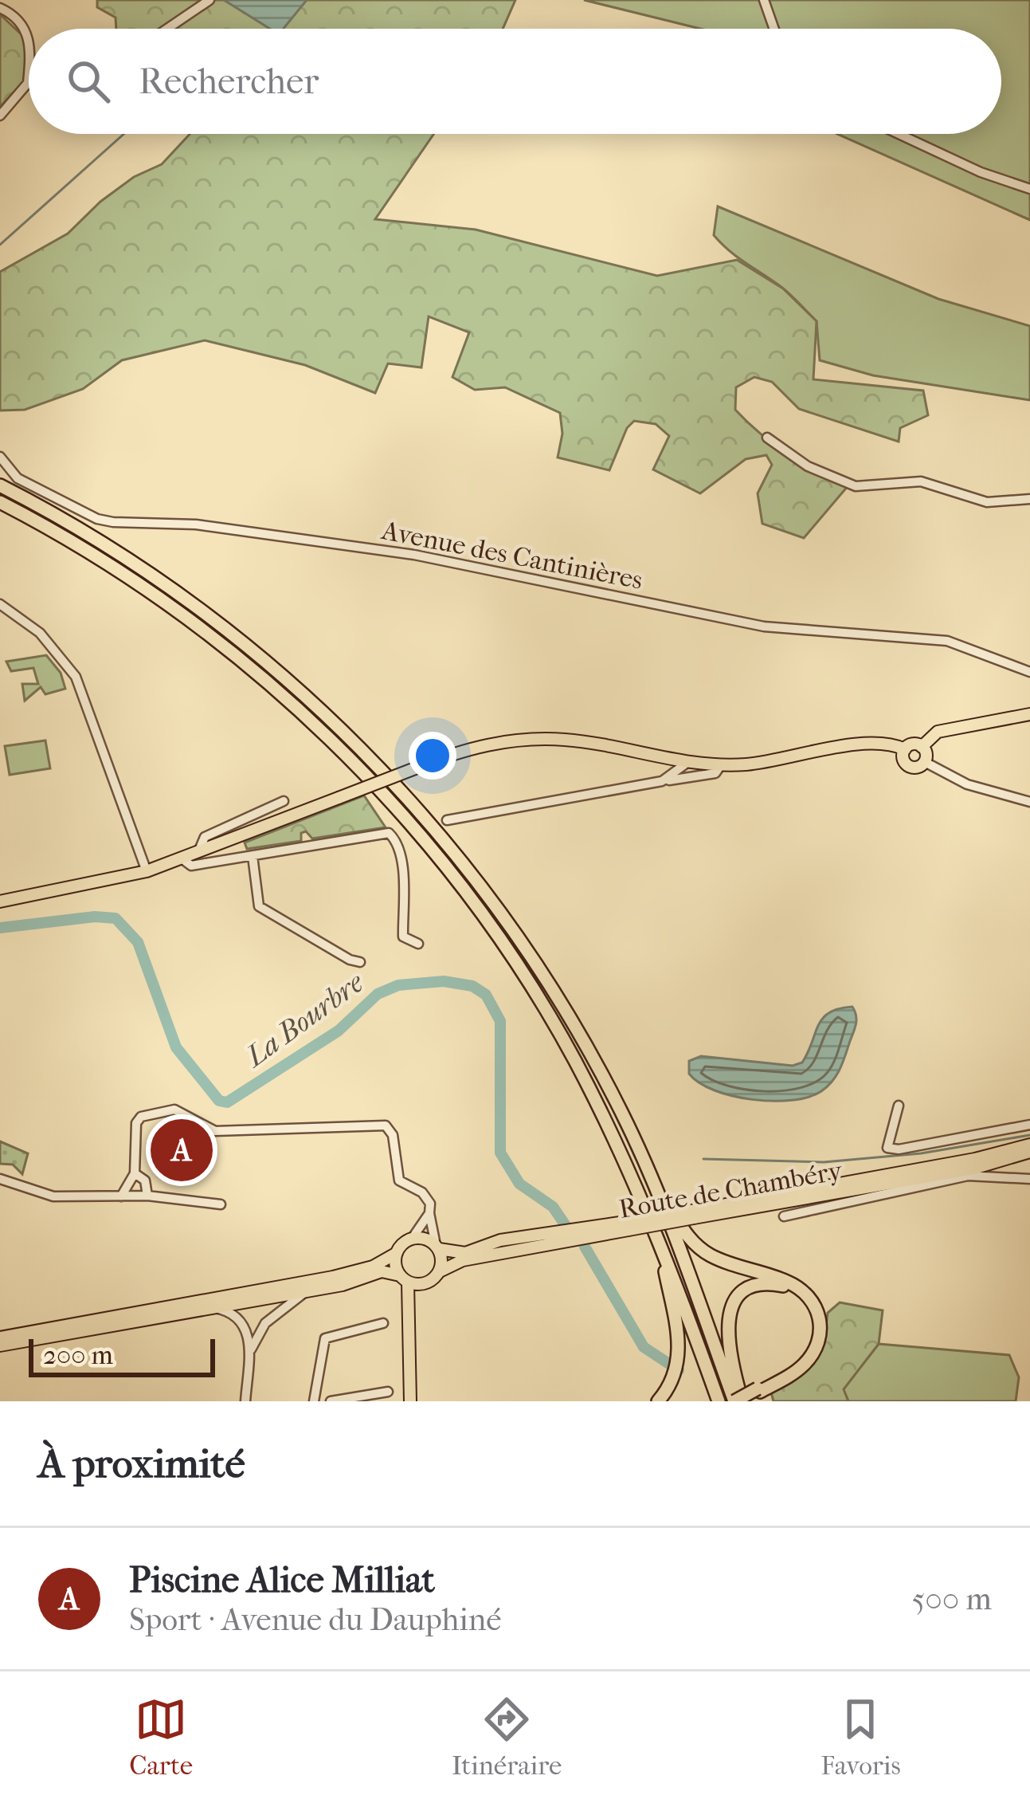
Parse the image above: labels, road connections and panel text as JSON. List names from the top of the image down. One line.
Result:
{"streets":{"main road":["Route de Chambéry"],"street":["Avenue des Cantinières"]},"water":["La Bourbre"],"scale_bar":"200 m","page":{"search":"Rechercher","pins":"A","scale":"200 m","heading":"À proximité","list":[{"mark":"A","name":"Piscine Alice Milliat","note":"Sport · Avenue du Dauphiné","value":"500 m"}],"nav":["Carte","Itinéraire","Favoris"]}}
